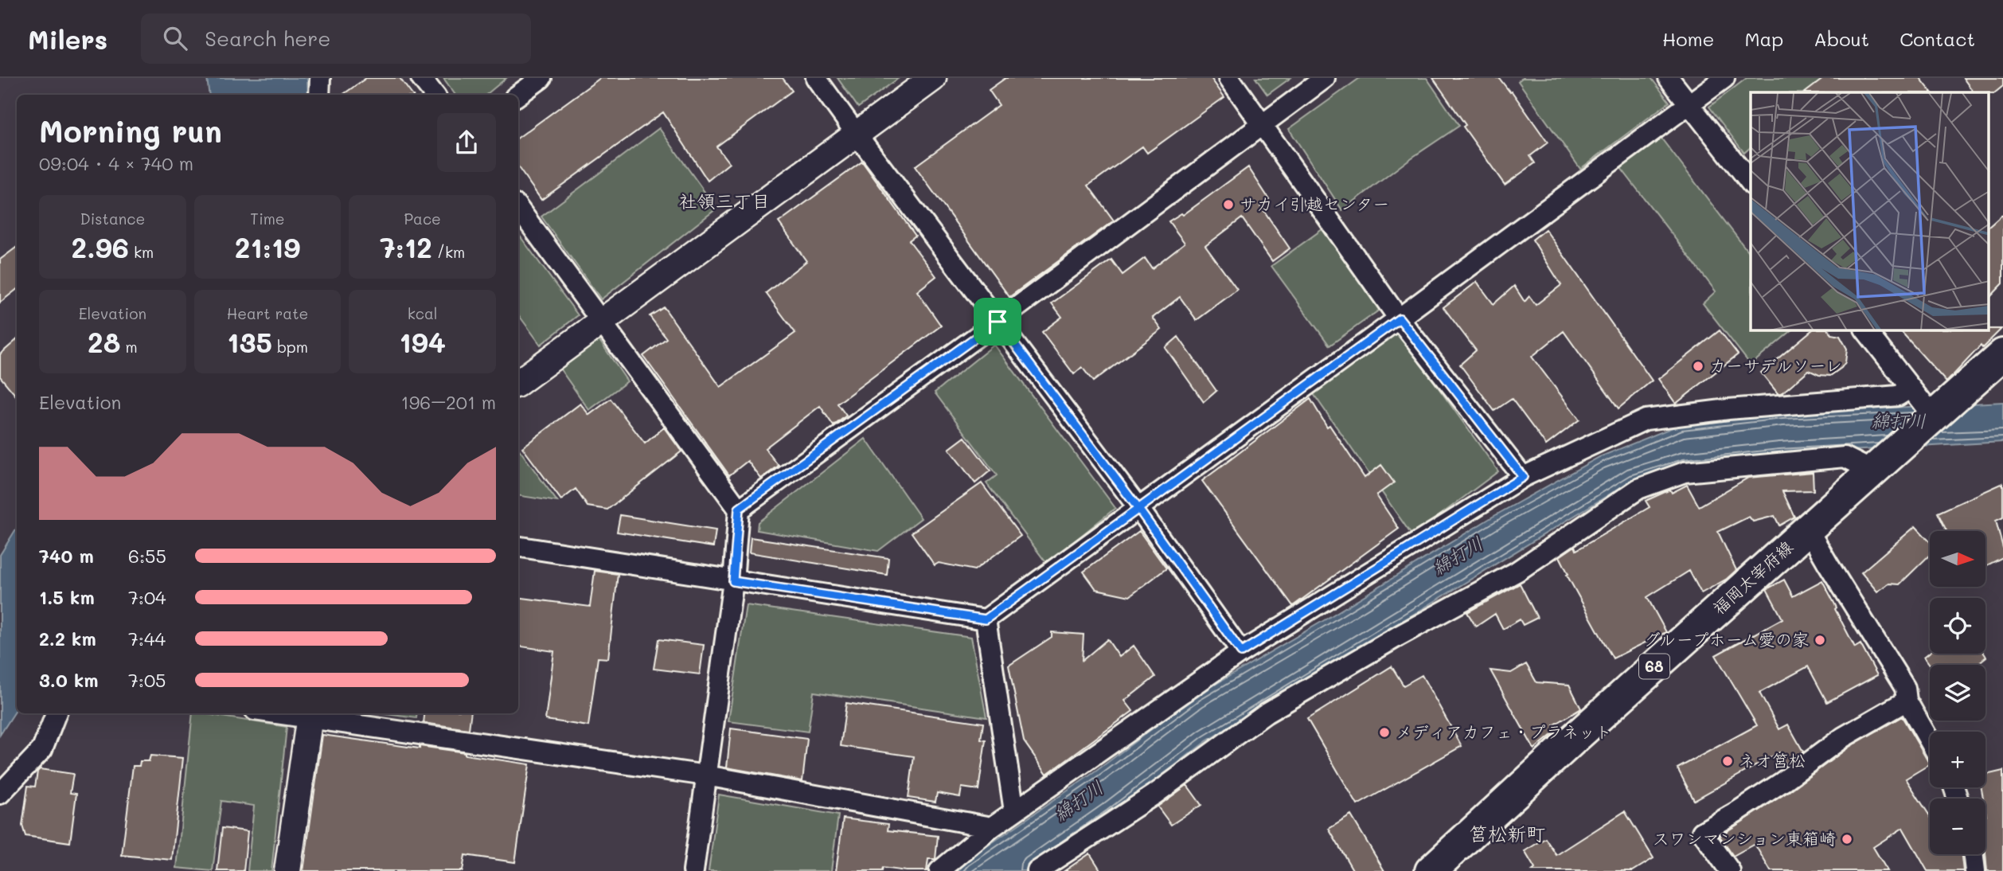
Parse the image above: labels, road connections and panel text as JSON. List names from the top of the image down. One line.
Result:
{"streets":{"main road":["福岡太宰府線","68"]},"districts":["社領三丁目","筥松新町"],"water":["綿打川"],"places":["サカイ引越センター","カーサデルソーレ","グループホーム愛の家","メディアカフェ・プラネット","ネオ筥松","スワンマンション東箱崎"],"north":"right","page":{"header":"Milers","search":"Search here","nav":["Home","Map","About","Contact"],"heading":["Morning run","09:04 · 4 × 740 m"],"stats":[["Distance","2.96 km"],["Time","21:19"],["Pace","7:12 /km"],["Elevation","28 m"],["Heart rate","135 bpm"],["kcal","194"]],"chart":["Elevation","196–201 m"],"map_buttons":["+","−"],"list":[{"name":"740 m","note":"6:55"},{"name":"1.5 km","note":"7:04"},{"name":"2.2 km","note":"7:44"},{"name":"3.0 km","note":"7:05"}]}}
